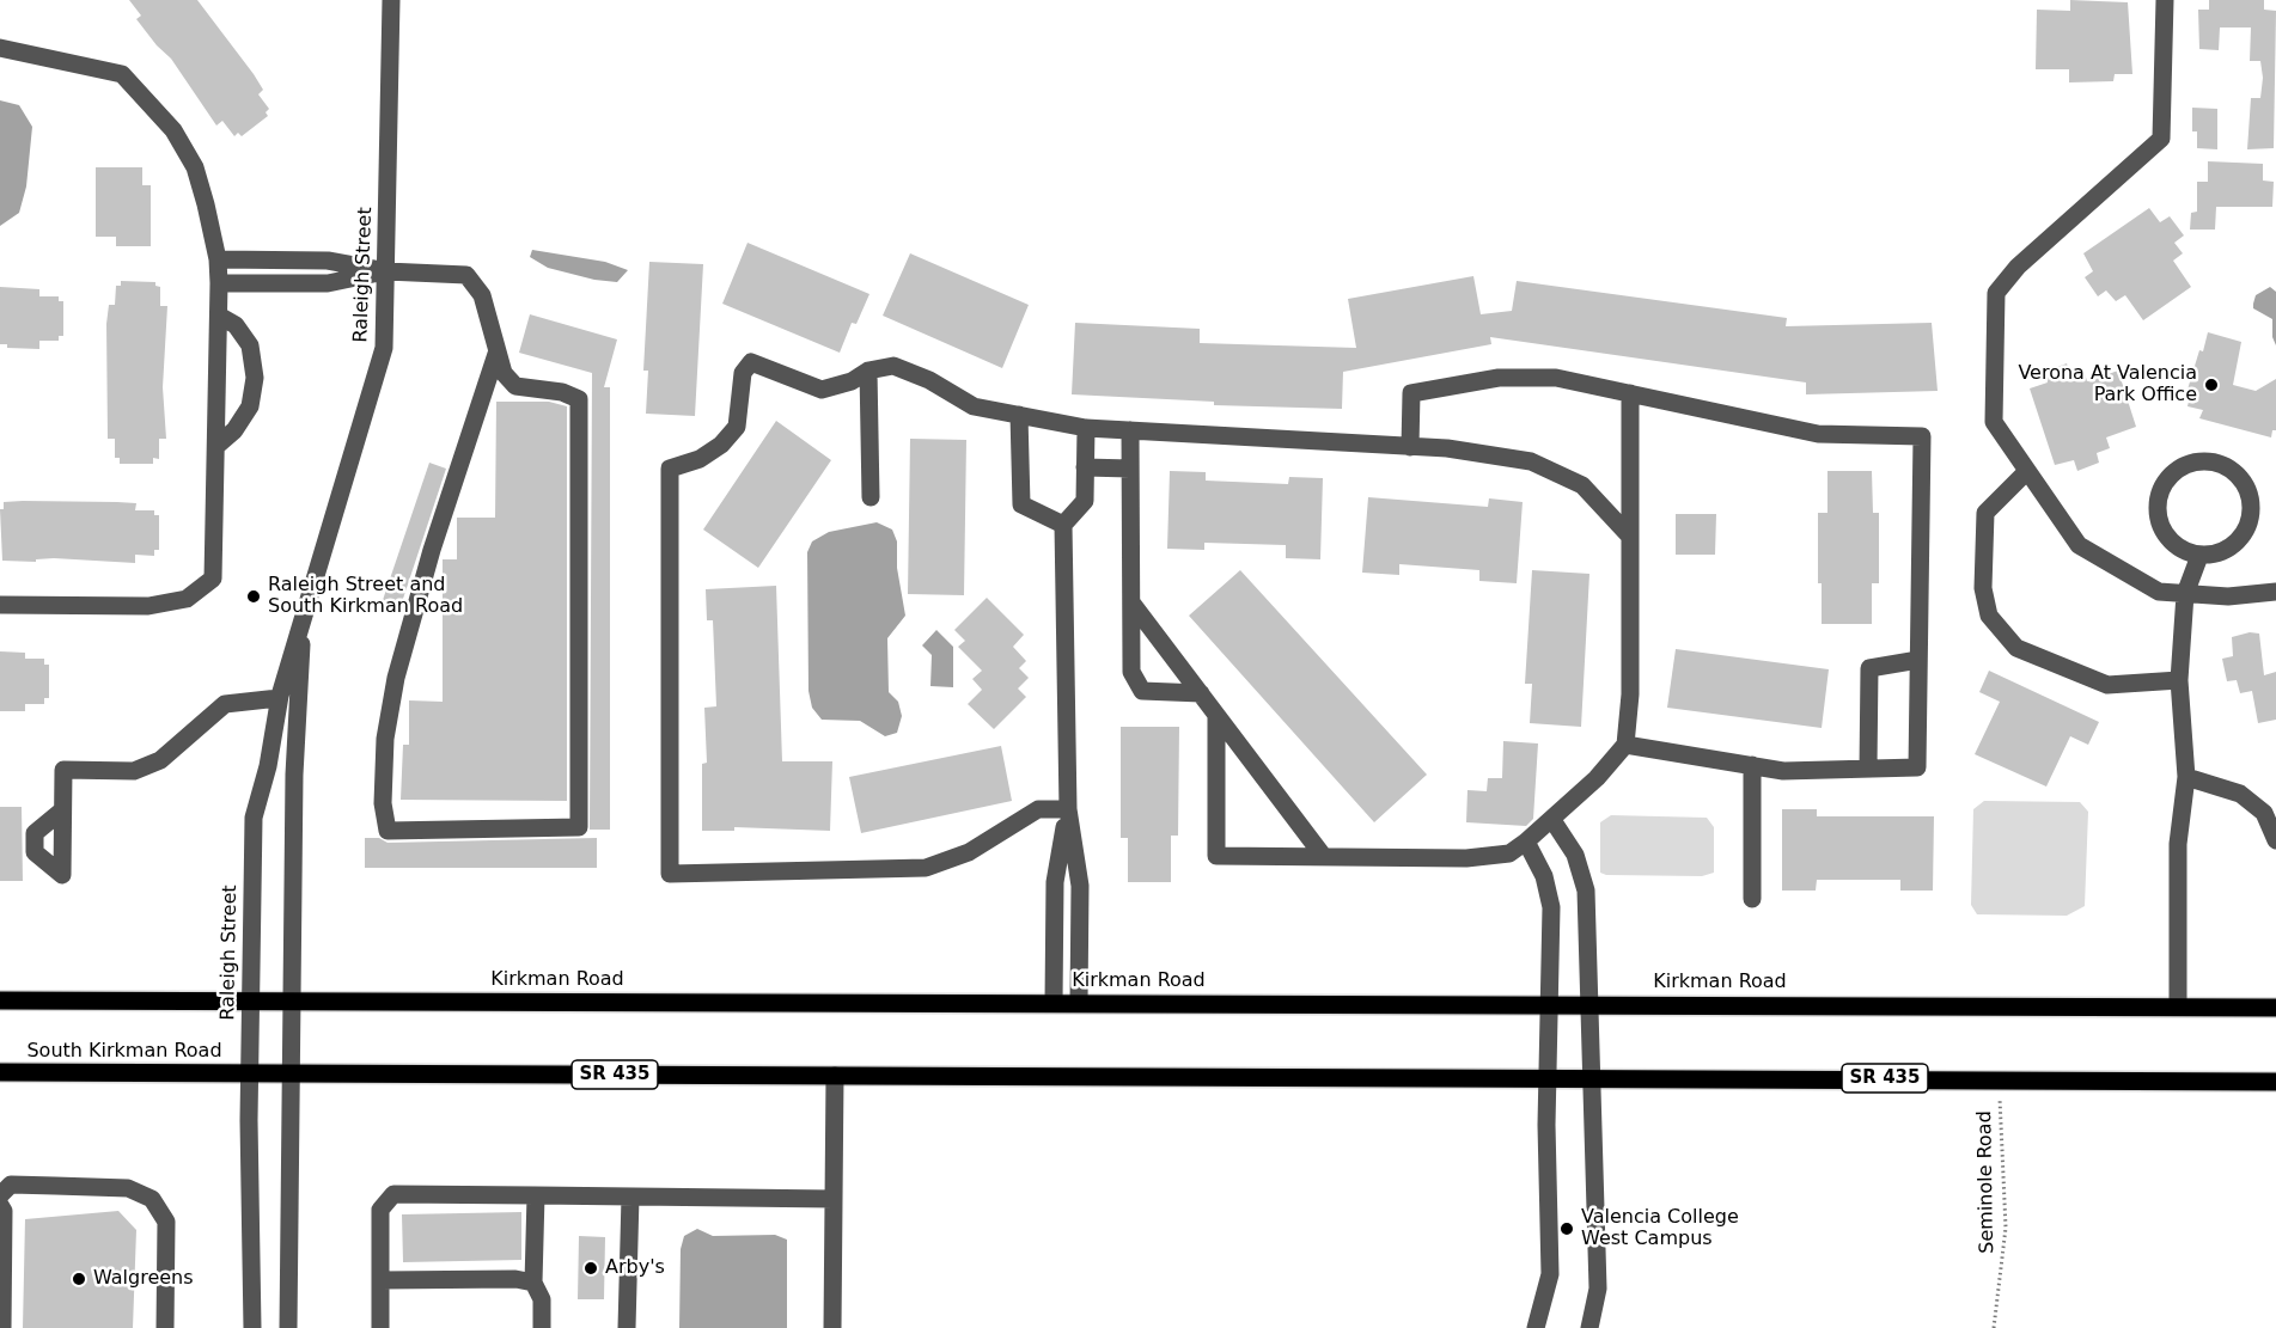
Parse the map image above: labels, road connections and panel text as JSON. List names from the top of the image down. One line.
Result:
{"streets":{"main road":["Kirkman Road","South Kirkman Road","SR 435"],"street":["Raleigh Street"],"path":["Seminole Road"]},"crossings":[["Raleigh Street","Kirkman Road"],["Raleigh Street","South Kirkman Road"],["Raleigh Street","SR 435"],["South Kirkman Road","SR 435"],["SR 435","Seminole Road"]],"places":["Verona At Valencia Park Office","Raleigh Street and South Kirkman Road","Valencia College West Campus","Arby's","Walgreens"]}
